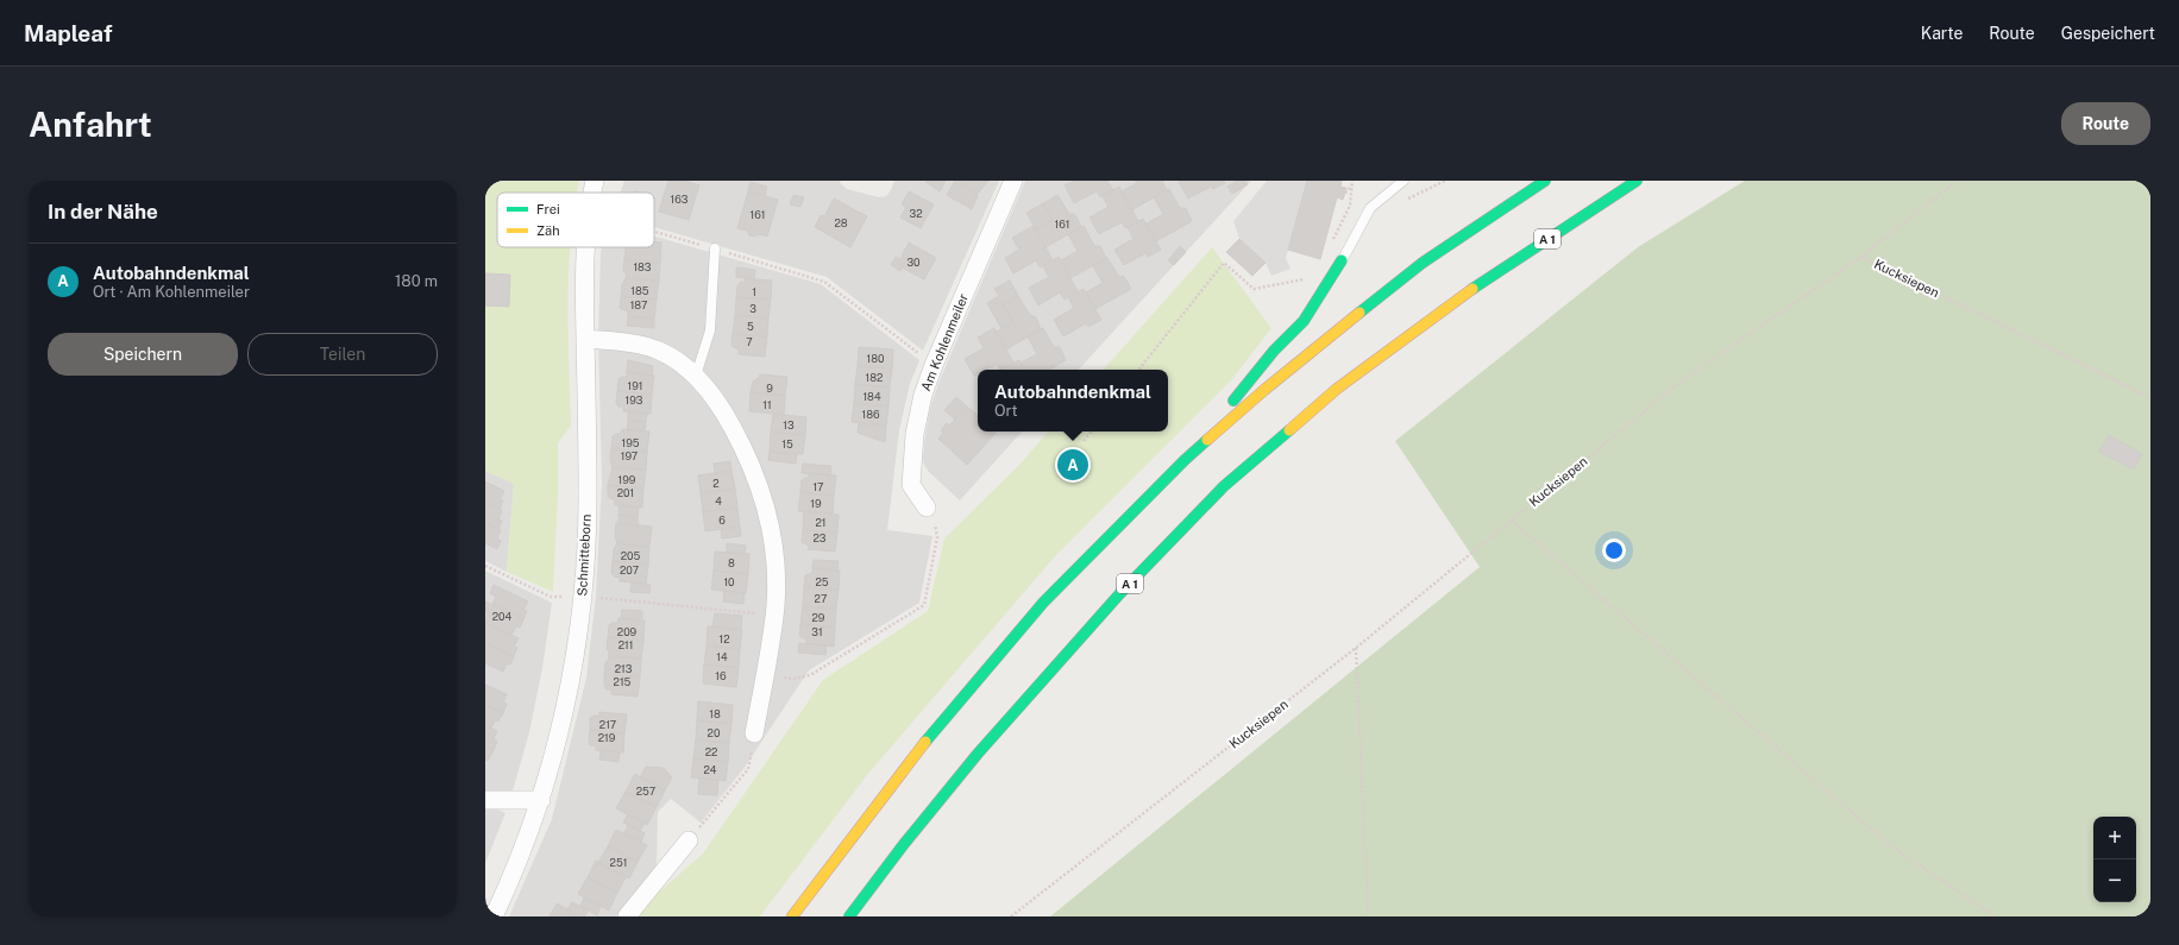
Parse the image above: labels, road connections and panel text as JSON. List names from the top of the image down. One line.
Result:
{"streets":{"highway":["A 1"],"street":["Am Kohlenmeiler","Schmitteborn"],"path":["Kucksiepen"]},"house_numbers":["163","32","161","28","161","30","183","185","1","187","3","5","7","180","182","191","9","184","193","11","186","13","195","15","197","199","2","17","201","4","19","6","21","23","205","8","207","10","25","27","204","29","209","31","12","211","14","213","16","215","18","217","20","219","22","24","257","251"],"legend":["Frei","Zäh"],"page":{"header":"Mapleaf","nav":["Karte","Route","Gespeichert"],"buttons":["Route",["Speichern","Teilen"]],"title":"Anfahrt","heading":"In der Nähe","list":[{"mark":"A","name":"Autobahndenkmal","note":"Ort · Am Kohlenmeiler","value":"180 m"}],"popup":["Autobahndenkmal","Ort"],"pins":"A","map_buttons":["+","−"]}}
